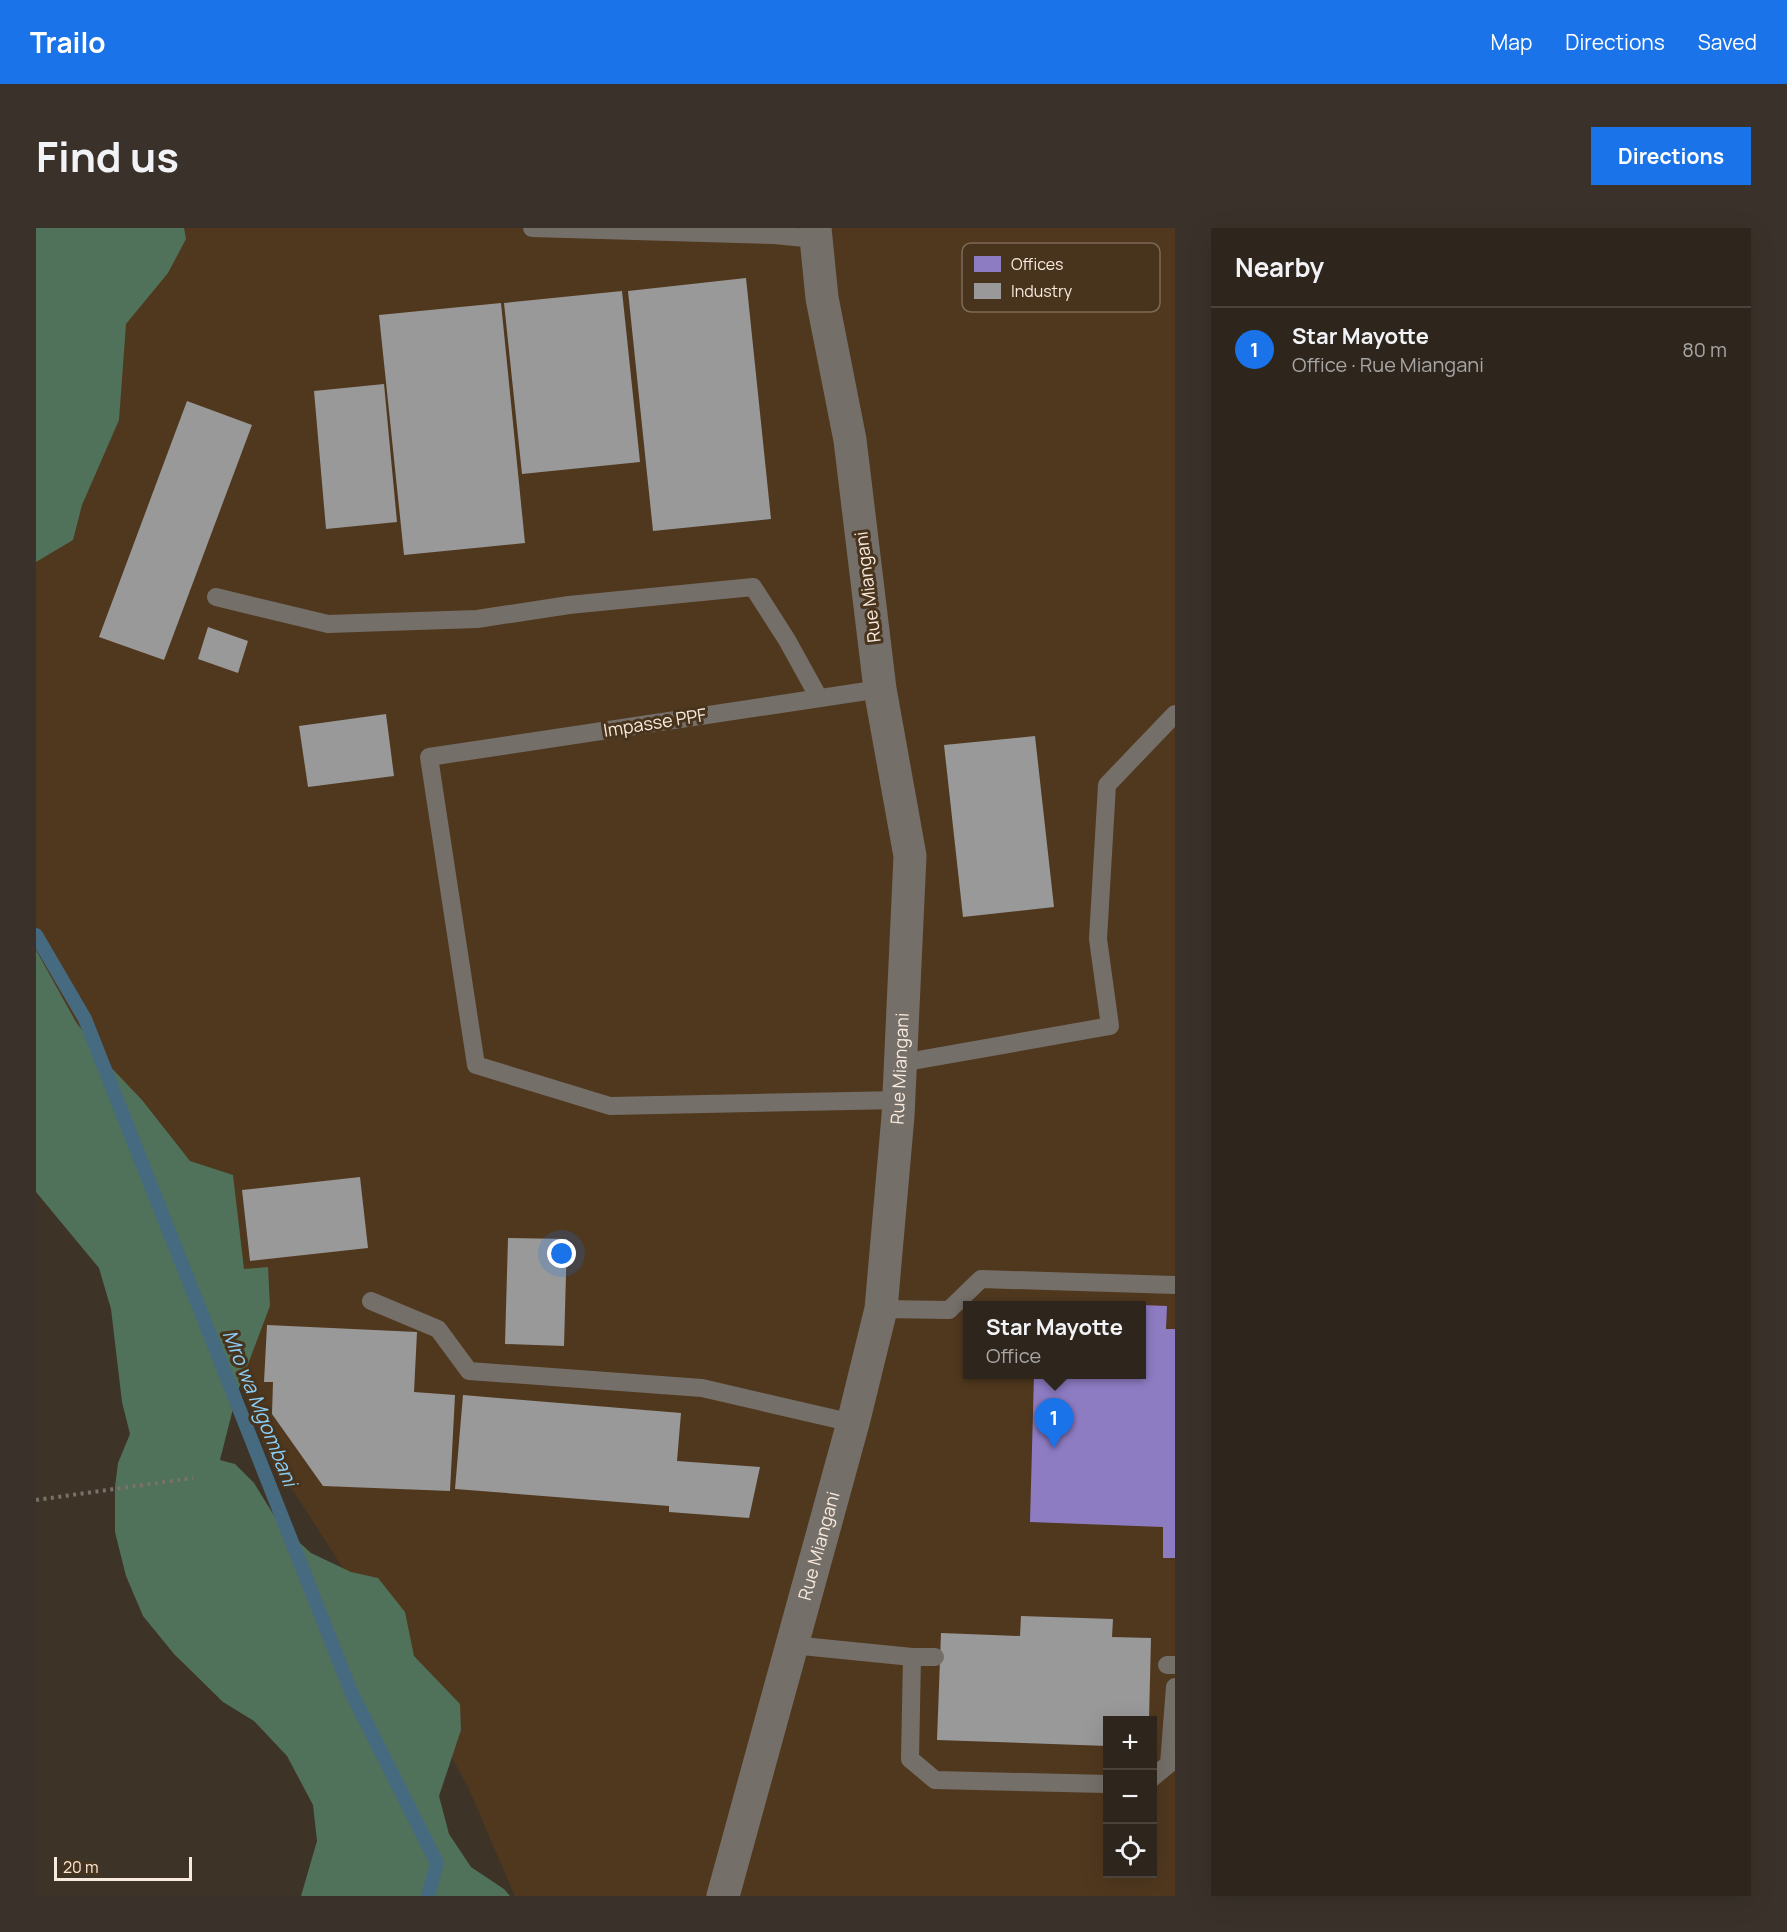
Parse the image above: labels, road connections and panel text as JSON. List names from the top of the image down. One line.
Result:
{"streets":{"street":["Rue Miangani"],"lane":["Impasse PPF"]},"crossings":[["Rue Miangani","Impasse PPF"]],"water":["Mro wa Mgombani"],"legend":["Offices","Industry"],"scale_bar":"20 m","page":{"header":"Trailo","nav":["Map","Directions","Saved"],"title":"Find us","buttons":"Directions","heading":"Nearby","list":[{"mark":"1","name":"Star Mayotte","note":"Office · Rue Miangani","value":"80 m"}],"popup":["Star Mayotte","Office"],"pins":"1","map_buttons":["+","−"],"scale":"20 m"}}
